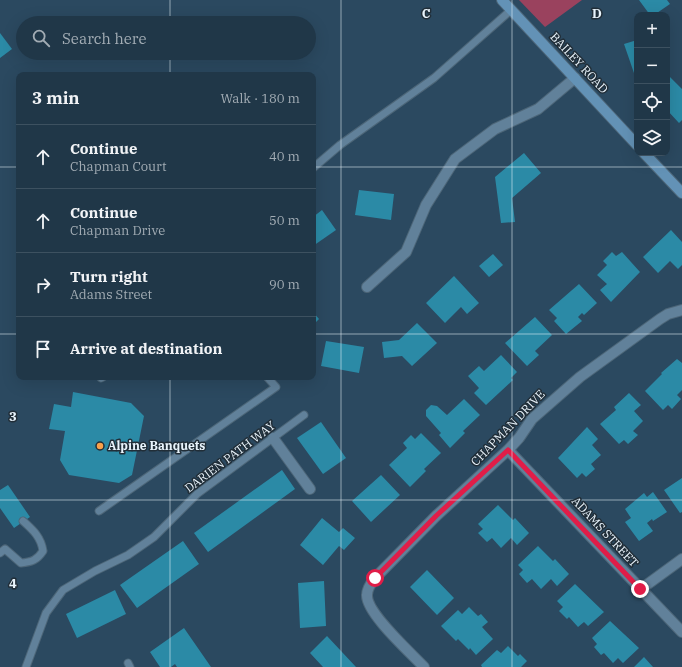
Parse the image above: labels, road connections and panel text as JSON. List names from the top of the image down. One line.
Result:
{"streets":{"street":["BAILEY ROAD","CHAPMAN DRIVE","ADAMS STREET"],"lane":["DARIEN PATH WAY"]},"crossings":[["CHAPMAN DRIVE","ADAMS STREET"]],"places":["Alpine Banquets"],"page":{"map_buttons":["+","−"],"search":"Search here","heading":["3 min","Walk · 180 m"],"list":[["Continue","Chapman Court","40 m"],["Continue","Chapman Drive","50 m"],["Turn right","Adams Street","90 m"],"Arrive at destination"]},"grid":{"columns":["C","D"],"rows":["3","4"]}}
